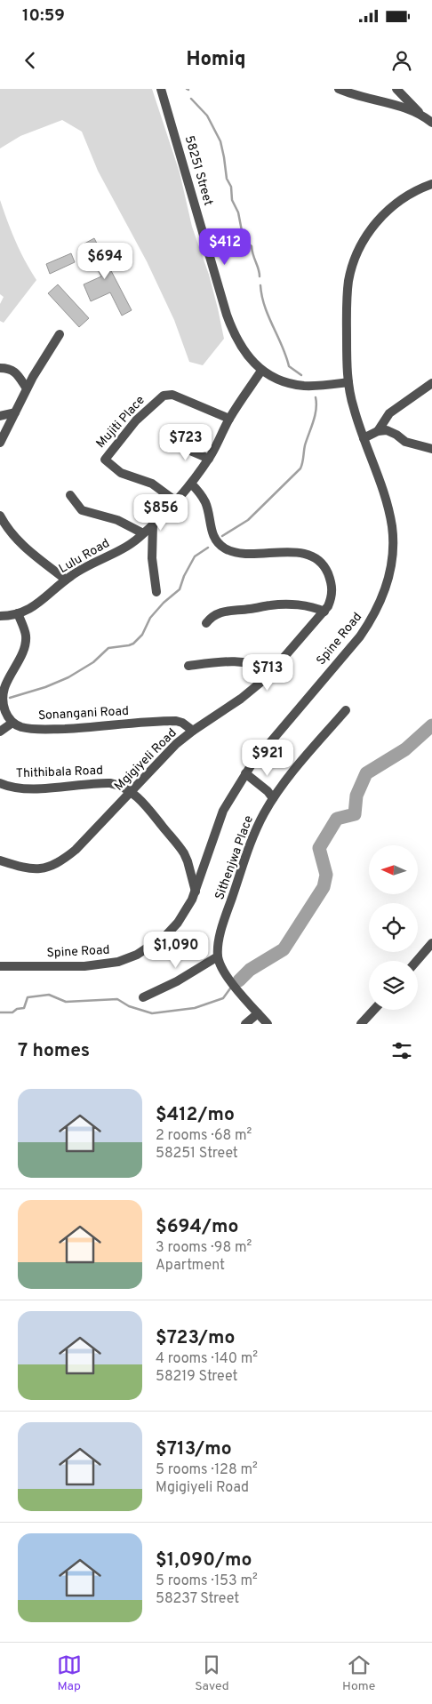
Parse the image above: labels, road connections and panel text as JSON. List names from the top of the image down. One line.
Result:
{"streets":{"street":["58251 Street","Mujiti Place","Lulu Road","Spine Road","Sonangani Road","Mgigiyeli Road","Thithibala Road","Sithenjwa Place"]},"crossings":[["58251 Street","Lulu Road"],["58251 Street","Spine Road"],["Mujiti Place","Lulu Road"],["Lulu Road","Mgigiyeli Road"],["Spine Road","Thithibala Road"],["Sonangani Road","Mgigiyeli Road"],["Mgigiyeli Road","Thithibala Road"]],"north":"left","page":{"status":"10:59","header":"Homiq","price":["$412","$694","$723","$856","$713","$921","$1,090"],"heading":"7 homes","list":[{"name":"$412/mo","note":"2 rooms · 68 m² · 58251 Street"},{"name":"$694/mo","note":"3 rooms · 98 m² · Apartment"},{"name":"$723/mo","note":"4 rooms · 140 m² · 58219 Street"},{"name":"$713/mo","note":"5 rooms · 128 m² · Mgigiyeli Road"},{"name":"$1,090/mo","note":"5 rooms · 153 m² · 58237 Street"}],"tabs":["Map","Saved","Home"]}}
